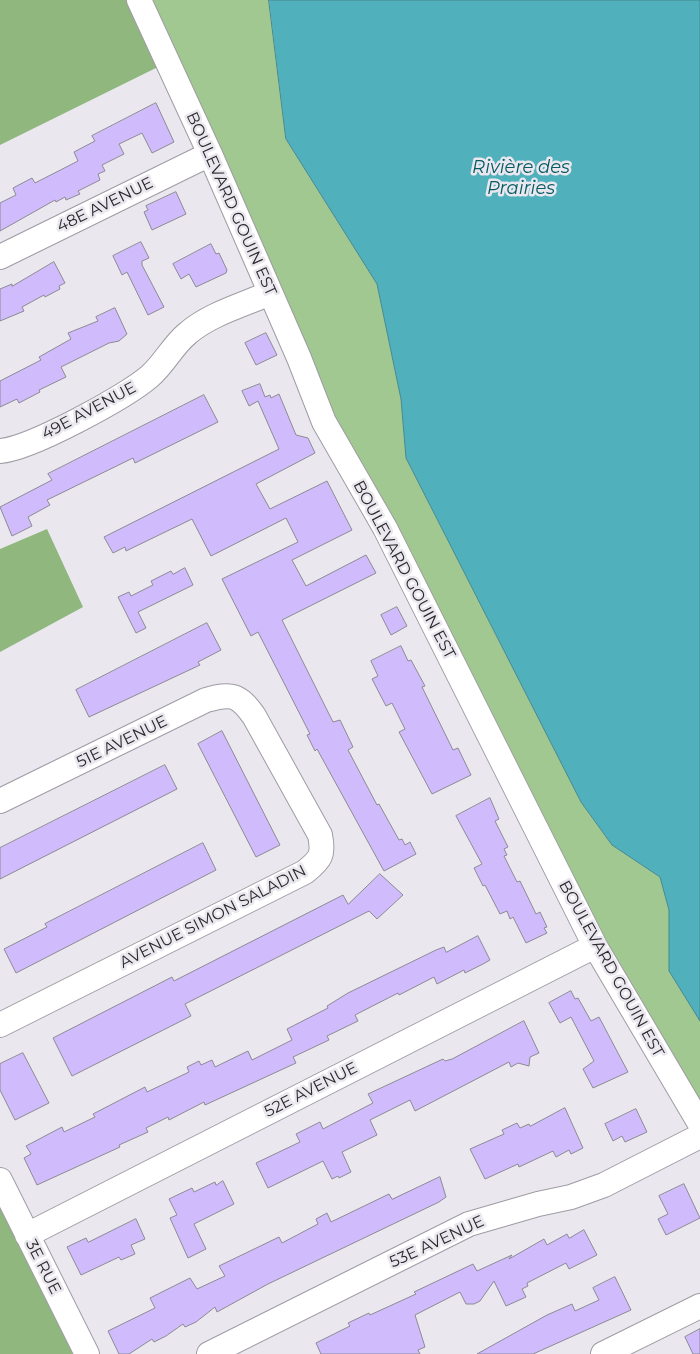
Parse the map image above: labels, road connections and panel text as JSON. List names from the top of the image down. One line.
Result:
{"streets":{"street":["BOULEVARD GOUIN EST","48E AVENUE","49E AVENUE","51E AVENUE","AVENUE SIMON SALADIN","52E AVENUE","53E AVENUE","3E RUE"]},"crossings":[["BOULEVARD GOUIN EST","48E AVENUE"],["BOULEVARD GOUIN EST","49E AVENUE"],["BOULEVARD GOUIN EST","52E AVENUE"],["51E AVENUE","AVENUE SIMON SALADIN"],["52E AVENUE","3E RUE"]],"water":["Rivière des Prairies"]}
